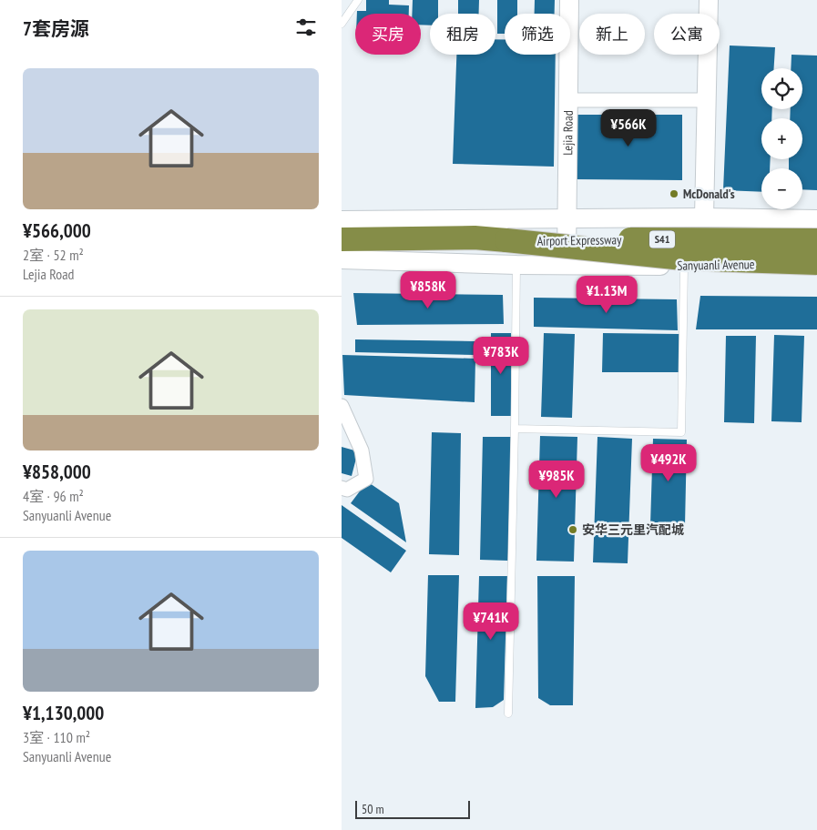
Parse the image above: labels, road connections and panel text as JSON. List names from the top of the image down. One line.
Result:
{"streets":{"highway":["S41","Airport Expressway"],"main road":["Lejia Road","Sanyuanli Avenue"]},"crossings":[["Lejia Road","Sanyuanli Avenue"]],"places":["McDonald's","安华三元里汽配城"],"scale_bar":"50 m","page":{"heading":"7套房源","chip":["买房","租房","筛选","新上","公寓"],"list":[{"name":"¥566,000","note":"2室 · 52 m² · Lejia Road"},{"name":"¥858,000","note":"4室 · 96 m² · Sanyuanli Avenue"},{"name":"¥1,130,000","note":"3室 · 110 m² · Sanyuanli Avenue"}],"map_buttons":["+","−"],"price":["¥566K","¥858K","¥1.13M","¥783K","¥492K","¥985K","¥741K"],"scale":"50 m"}}
